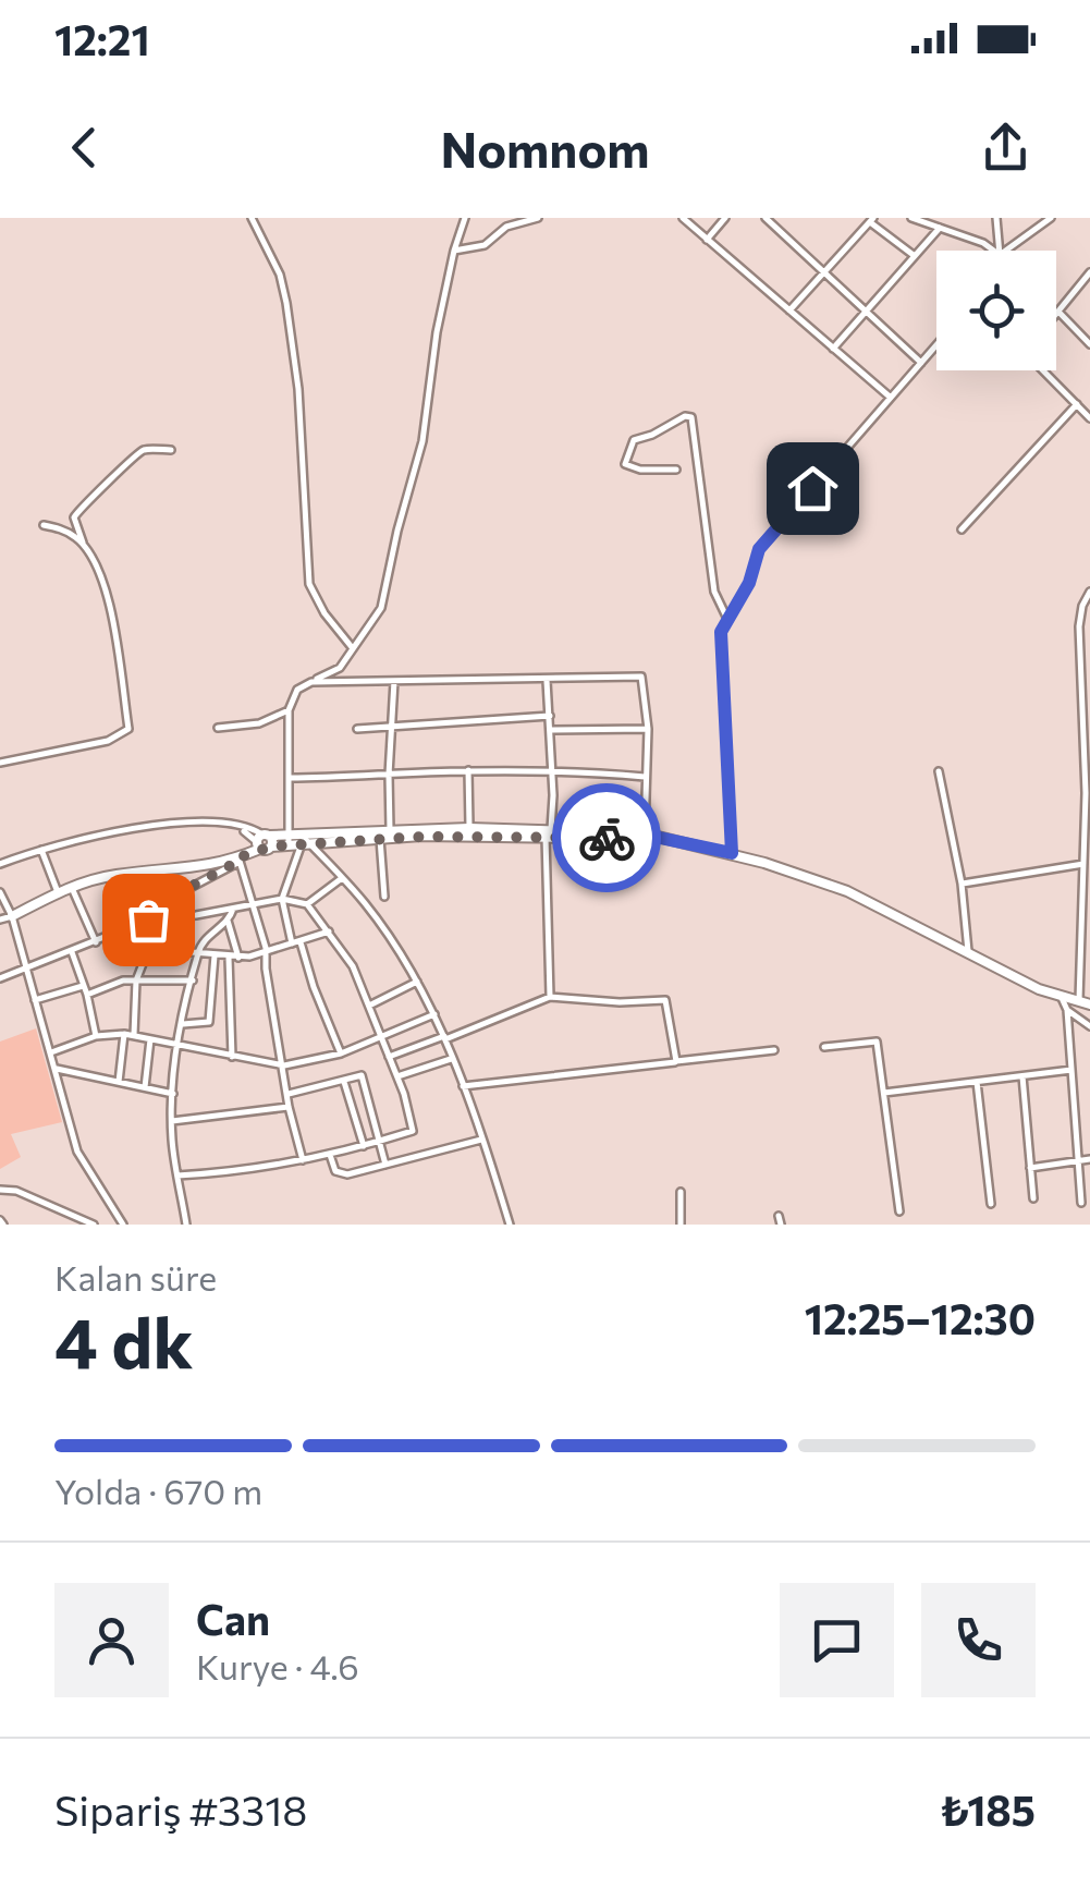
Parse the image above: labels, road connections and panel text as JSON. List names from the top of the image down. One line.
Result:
{"page":{"status":"12:21","header":"Nomnom","heading":["4 dk","Kalan süre","12:25–12:30"],"panel":["Can","Kurye · 4.6","Sipariş #3318","₺185"],"bar":"Yolda · 670 m"}}
